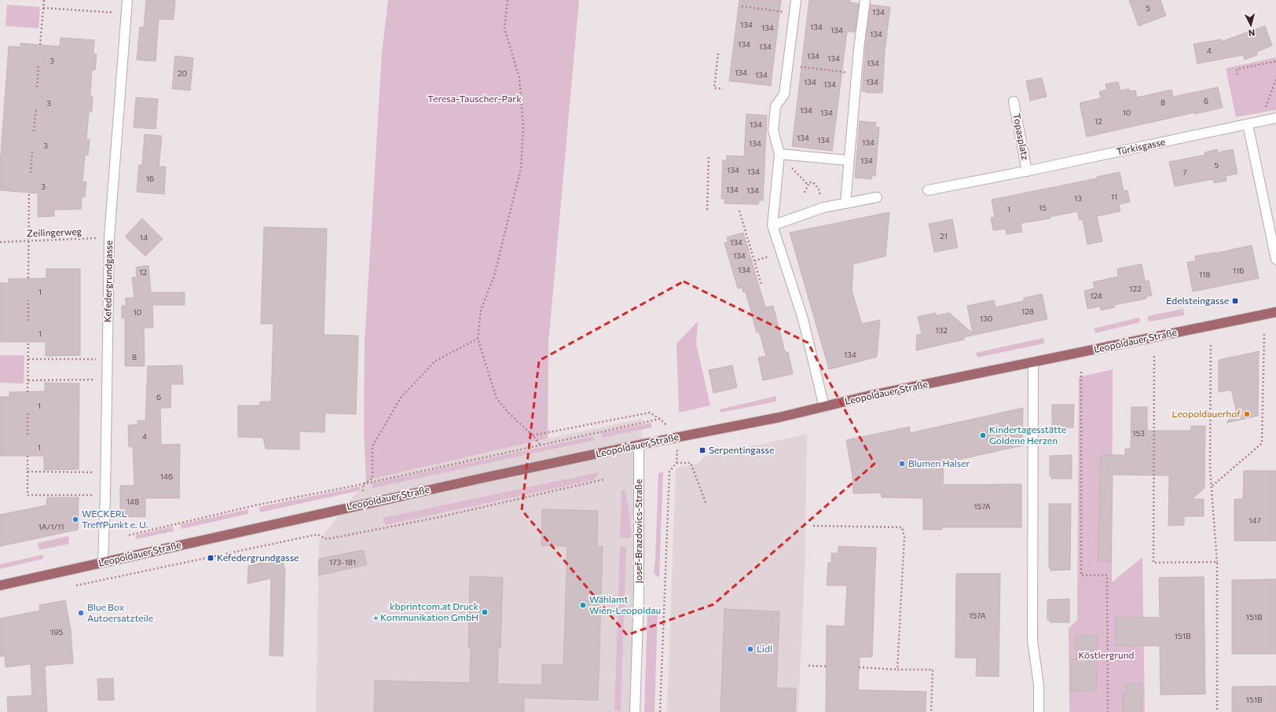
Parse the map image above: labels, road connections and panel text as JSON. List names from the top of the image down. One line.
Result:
{"streets":{"main road":["Leopoldauer Straße"],"street":["Topasplatz","Türkisgasse","Kefedergrundgasse","Josef-Brazdovics-Straße"],"path":["Zeilingerweg"]},"crossings":[["Topasplatz","Türkisgasse"],["Zeilingerweg","Kefedergrundgasse"],["Kefedergrundgasse","Leopoldauer Straße"],["Leopoldauer Straße","Josef-Brazdovics-Straße"]],"parks":["Teresa-Tauscher-Park","Köstlergrund"],"places":{"transit":["Edelsteingasse","Serpentingasse","Kefedergrundgasse"],"other":["Leopoldauerhof","Kindertagesstätte Goldene Herzen","Blumen Halser","WECKERL TreffPunkt e. U.","Wählamt Wien-Leopoldau","kbprintcom.at Druck + Kommunikation GmbH","Blue Box Autoersatzteile","Lidl"]},"house_numbers":["5","134","134","134","134","134","134","134","134","4","134","134","3","134","134","20","134","134","134","134","6","8","3","134","134","10","12","134","134","134","134","134","3","134","5","134","134","7","16","3","134","134","11","13","15","1","21","14","134","134","134","116","12","118","122","1","124","128","10","130","132","1","134","8","6","1","153","4","1","146","148","157A","147","1A/1/11","173-181","157A","151B","195","151B","151B"],"north":"bottom"}
